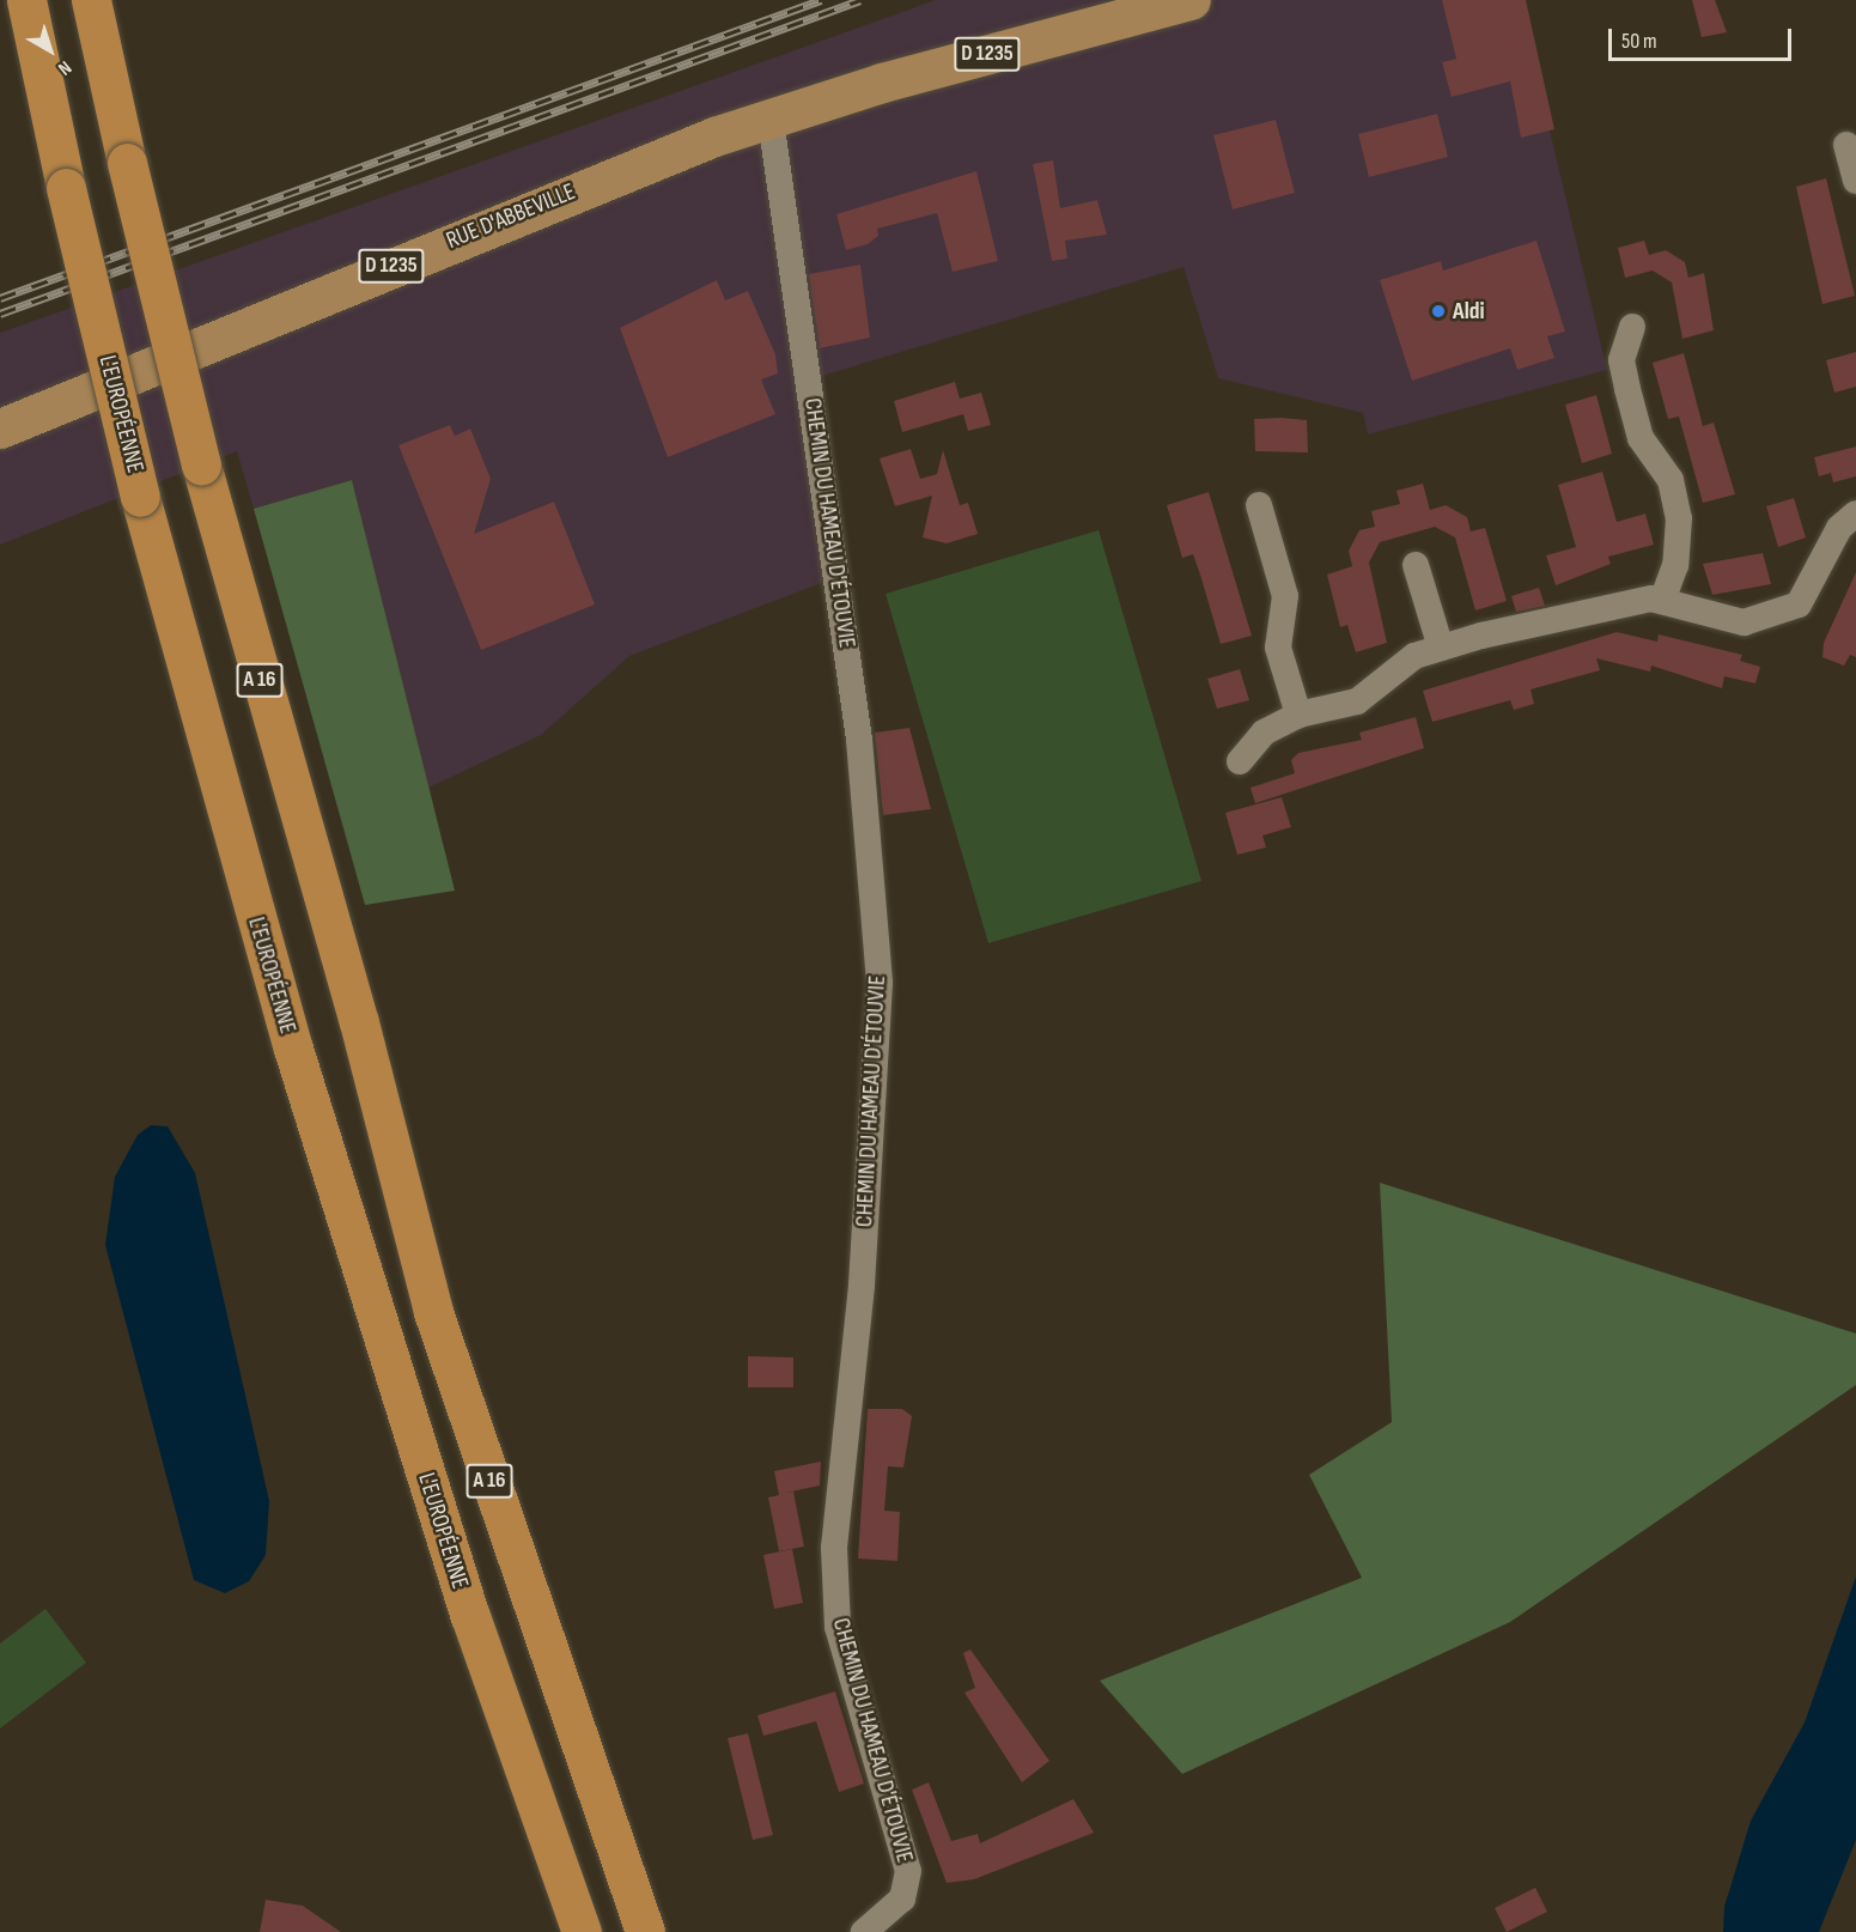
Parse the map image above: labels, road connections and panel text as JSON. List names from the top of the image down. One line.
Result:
{"streets":{"highway":["L'EUROPÉENNE","A 16"],"main road":["D 1235","RUE D'ABBEVILLE"],"street":["CHEMIN DU HAMEAU D'ÉTOUVIE"]},"crossings":[["D 1235","RUE D'ABBEVILLE"],["D 1235","CHEMIN DU HAMEAU D'ÉTOUVIE"],["RUE D'ABBEVILLE","CHEMIN DU HAMEAU D'ÉTOUVIE"]],"places":["Aldi"],"scale_bar":"50 m","north":"bottom right"}
